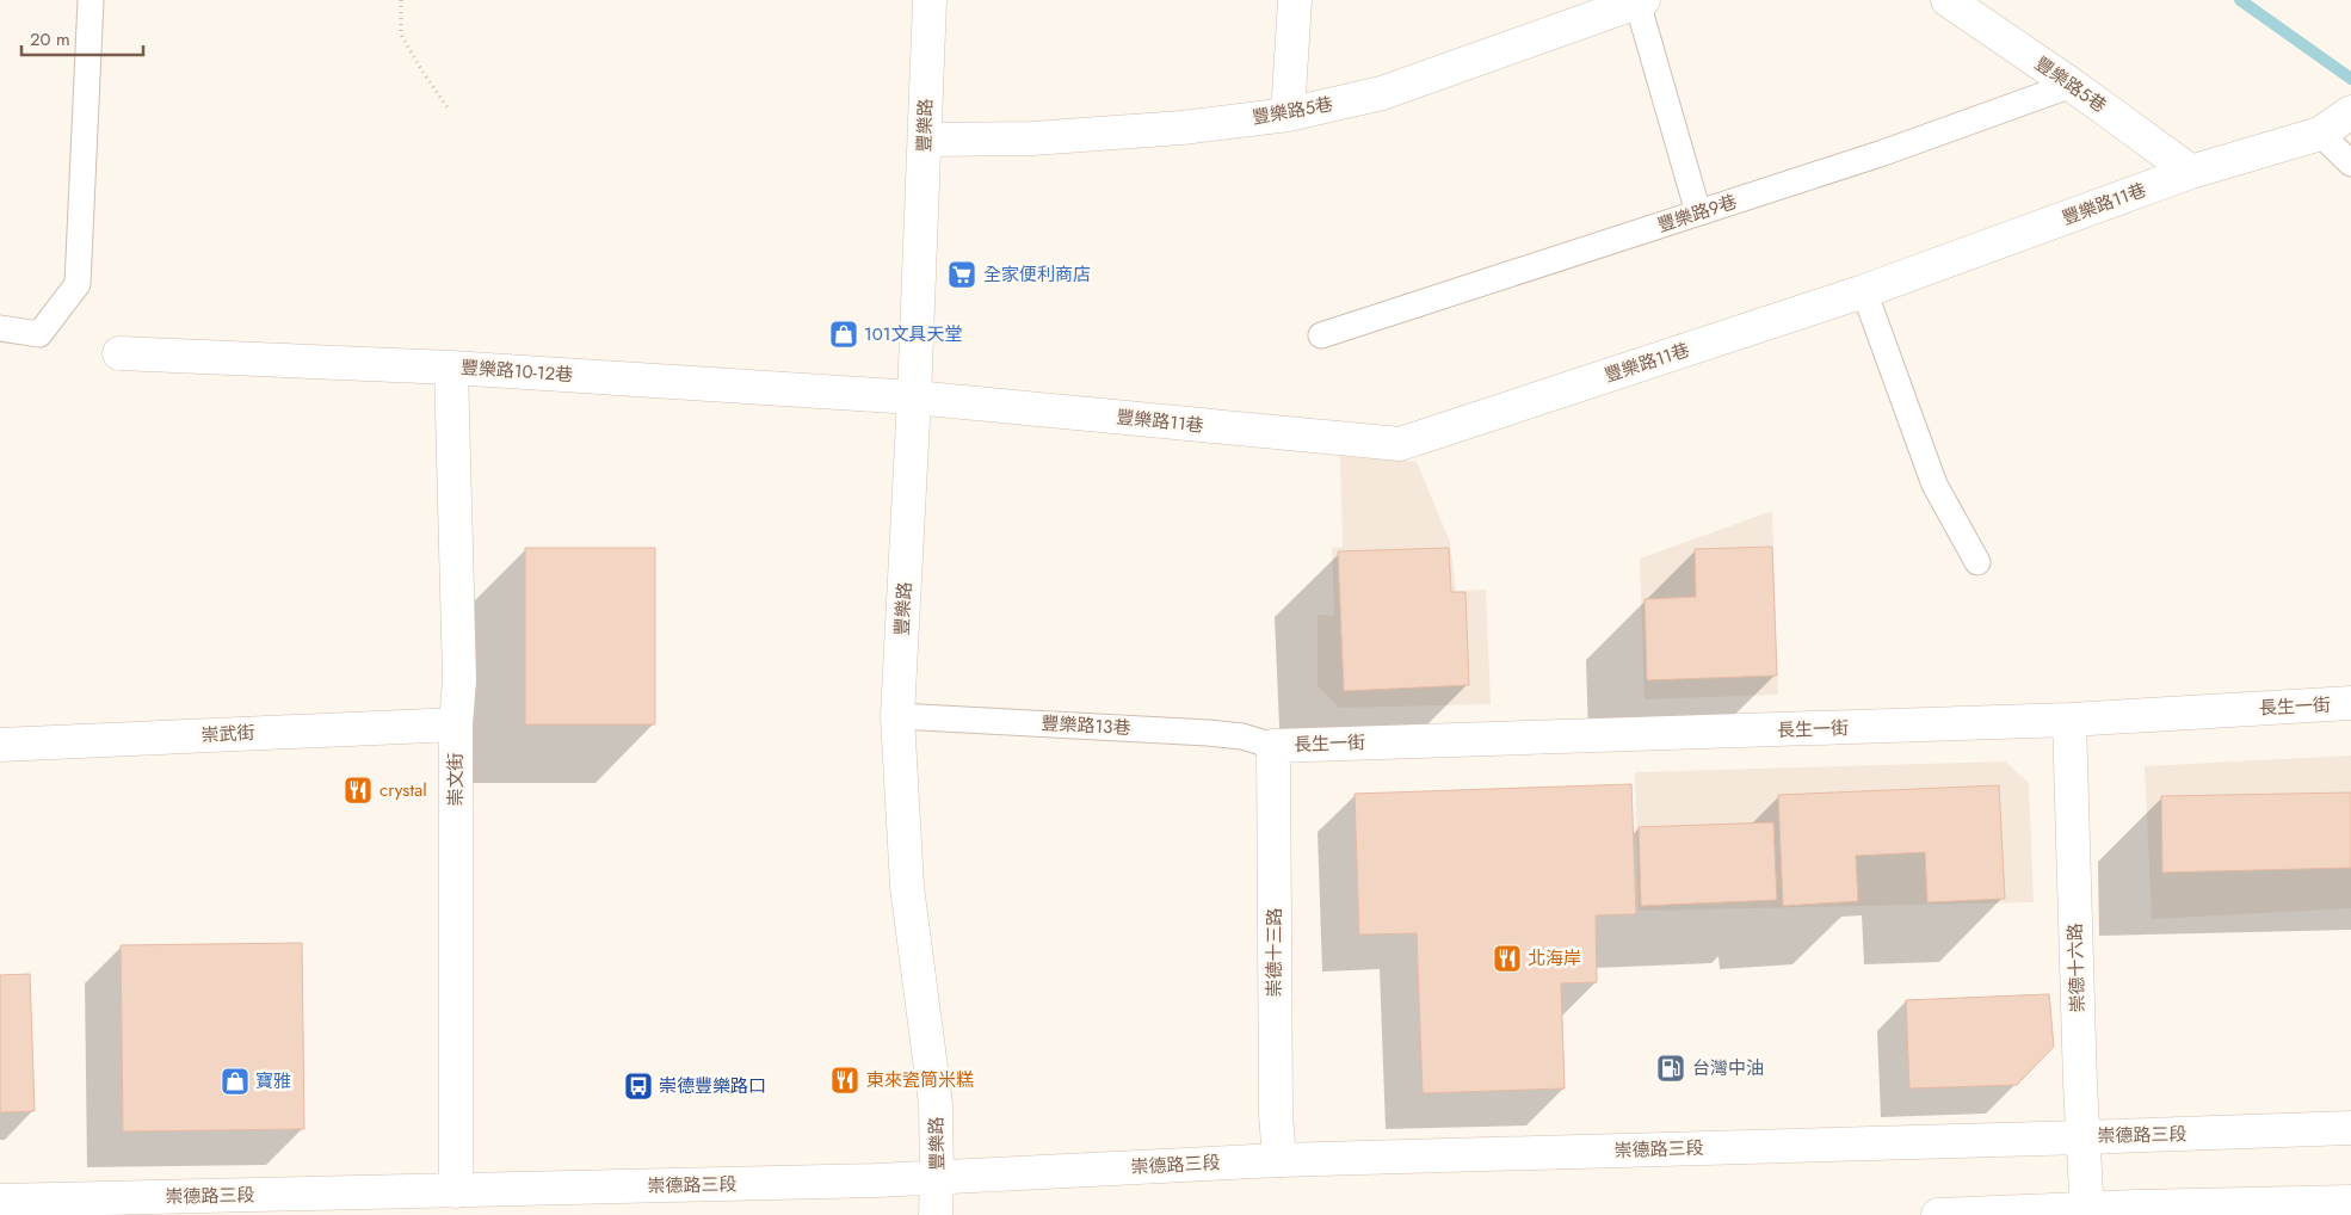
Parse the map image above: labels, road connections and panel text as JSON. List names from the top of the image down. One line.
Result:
{"streets":{"street":["豐樂路5巷","豐樂路","豐樂路11巷","豐樂路10-12巷","長生一街","崇武街","崇文街","崇德十三路","崇德十六路","崇德路三段"],"lane":["豐樂路9巷","豐樂路13巷"]},"crossings":[["豐樂路5巷","豐樂路"],["豐樂路5巷","豐樂路11巷"],["豐樂路5巷","豐樂路9巷"],["豐樂路","豐樂路11巷"],["豐樂路","豐樂路10-12巷"],["豐樂路","豐樂路13巷"],["豐樂路","崇德路三段"],["豐樂路11巷","豐樂路10-12巷"],["豐樂路10-12巷","崇文街"],["長生一街","豐樂路13巷"],["長生一街","崇德十三路"],["長生一街","崇德十六路"],["豐樂路13巷","崇德十三路"],["崇武街","崇文街"],["崇文街","崇德路三段"],["崇德十三路","崇德路三段"],["崇德十六路","崇德路三段"]],"places":{"supermarket":["全家便利商店"],"shop":["101文具天堂","寶雅"],"restaurant":["crystal","北海岸","東來瓷筒米糕"],"fuel station":["台灣中油"],"bus stop":["崇德豐樂路口"]},"scale_bar":"20 m"}
